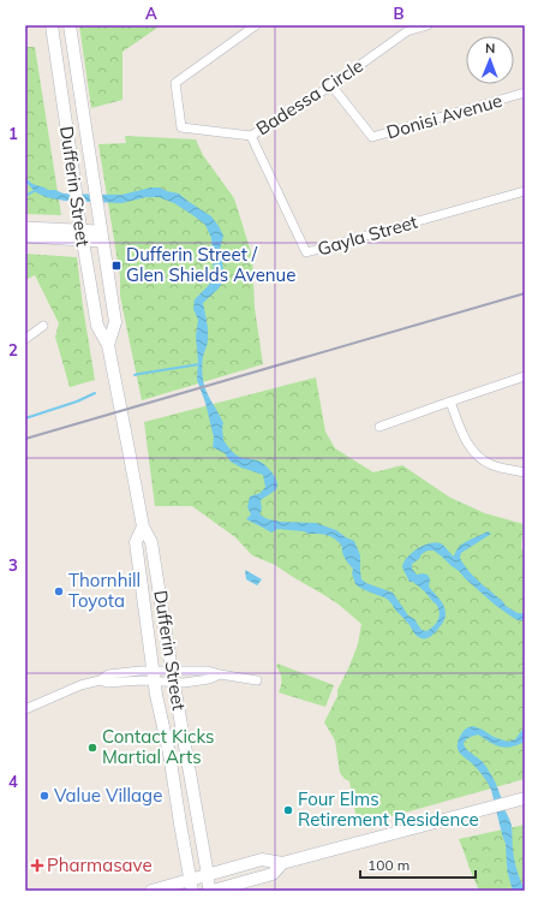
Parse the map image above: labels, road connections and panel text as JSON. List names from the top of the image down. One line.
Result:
{"streets":{"main road":["Dufferin Street"],"street":["Badessa Circle","Donisi Avenue","Gayla Street"]},"crossings":[["Badessa Circle","Donisi Avenue"],["Badessa Circle","Gayla Street"]],"places":{"transit":["Dufferin Street / Glen Shields Avenue"],"other":["Thornhill Toyota","Contact Kicks Martial Arts","Value Village","Four Elms Retirement Residence"],"health":["Pharmasave"]},"scale_bar":"100 m","north":"top","grid":{"columns":["A","B"],"rows":["1","2","3","4"]}}
